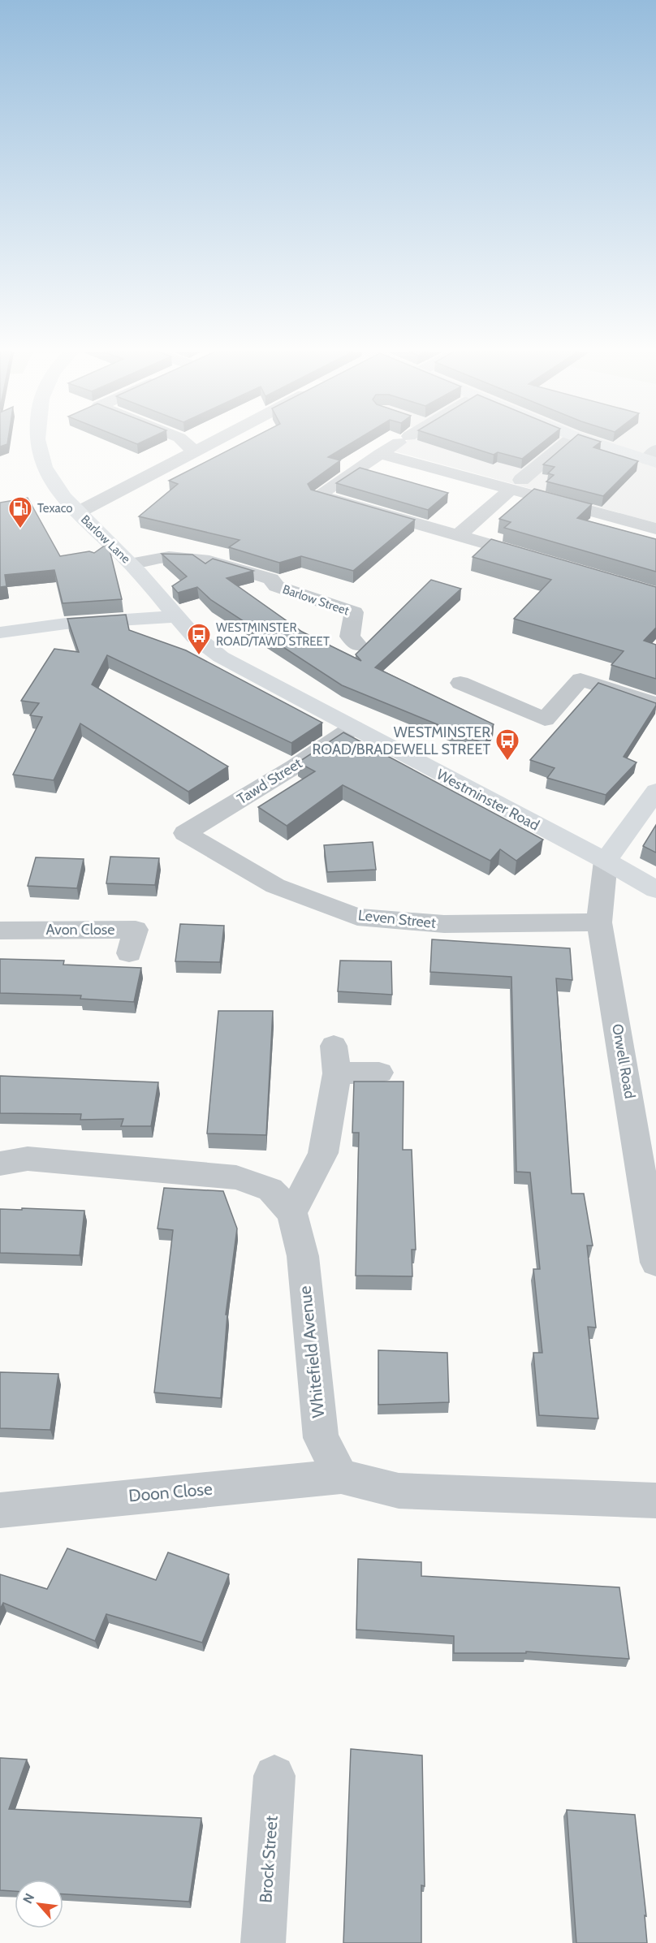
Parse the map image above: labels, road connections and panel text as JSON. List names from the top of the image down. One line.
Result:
{"streets":{"main road":["Barlow Lane","Westminster Road"],"street":["Barlow Street","Tawd Street","Leven Street","Avon Close","Orwell Road","Whitefield Avenue","Doon Close","Brock Street"]},"crossings":[["Barlow Lane","Barlow Street"],["Barlow Lane","Westminster Road"],["Tawd Street","Westminster Road"],["Tawd Street","Leven Street"],["Westminster Road","Orwell Road"],["Leven Street","Orwell Road"],["Whitefield Avenue","Doon Close"]],"places":{"fuel station":["Texaco"],"bus stop":["WESTMINSTER ROAD/TAWD STREET","WESTMINSTER ROAD/BRADEWELL STREET"]},"north":"top left"}
